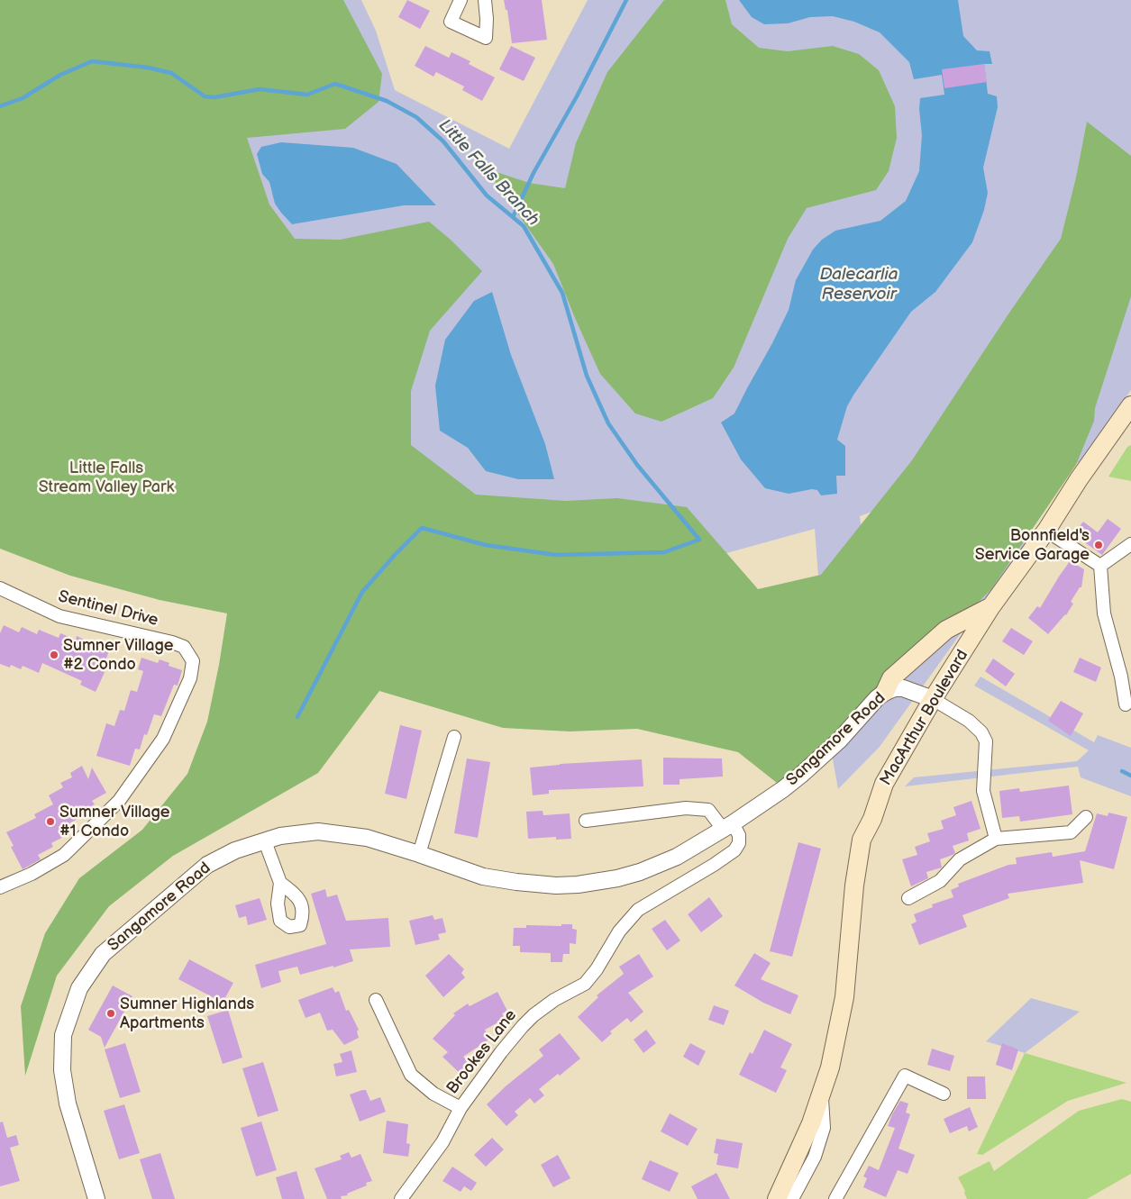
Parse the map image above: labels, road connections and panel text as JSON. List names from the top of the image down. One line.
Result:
{"streets":{"main road":["MacArthur Boulevard"],"street":["Sentinel Drive","Sangamore Road","Brookes Lane"]},"crossings":[["MacArthur Boulevard","Sangamore Road"],["Sangamore Road","Brookes Lane"]],"water":["Little Falls Branch","Dalecarlia Reservoir"],"parks":["Little Falls Stream Valley Park"],"places":["Bonnfield's Service Garage","Sumner Village #2 Condo","Sumner Village #1 Condo","Sumner Highlands Apartments"]}
